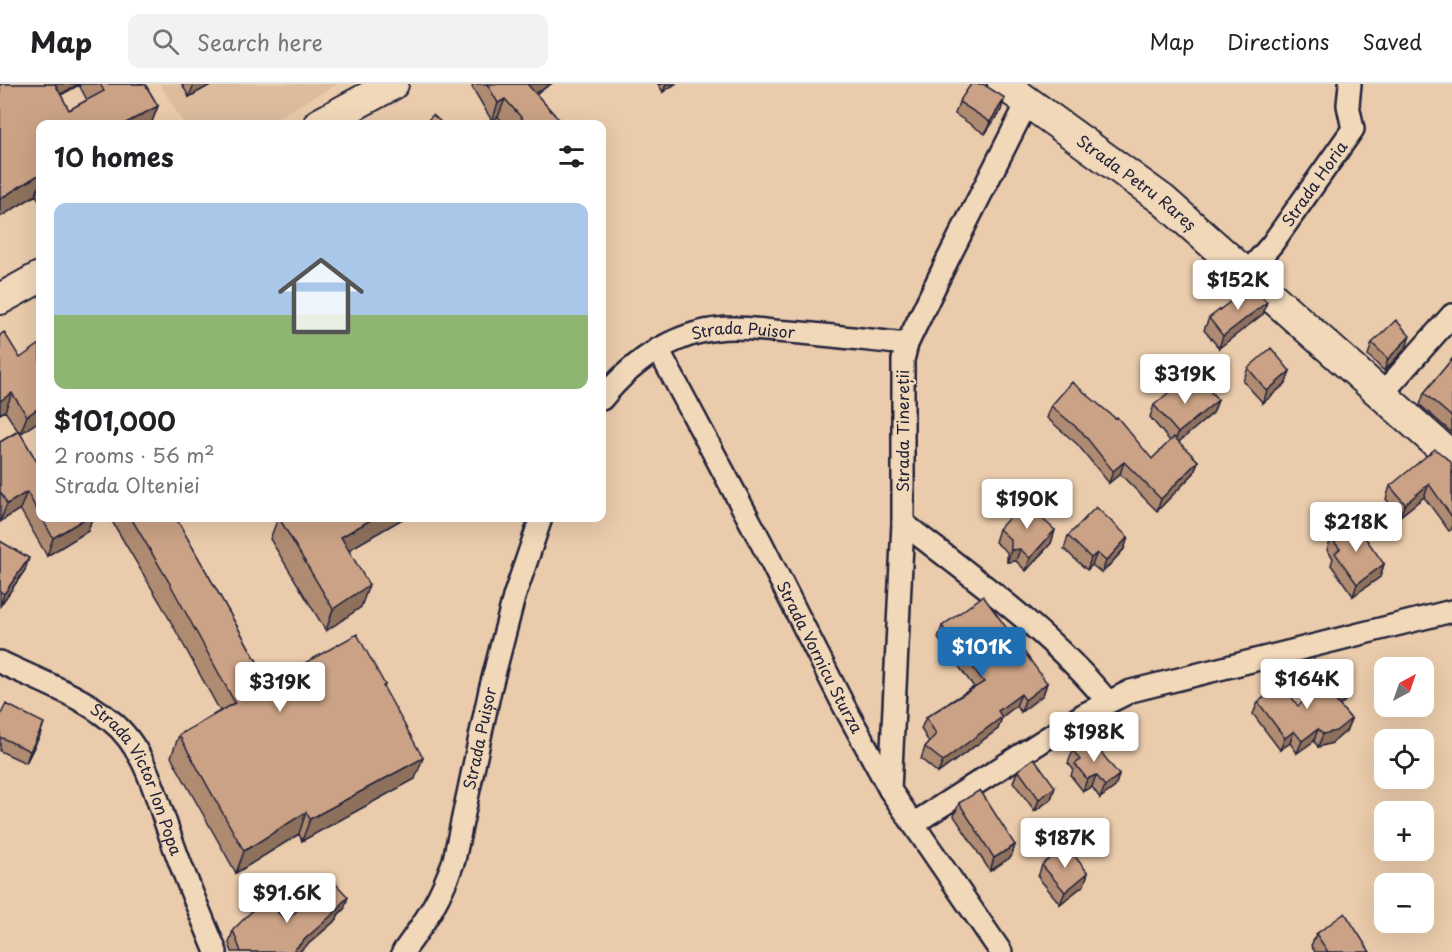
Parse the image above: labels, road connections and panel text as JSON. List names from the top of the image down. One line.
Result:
{"streets":{"street":["Strada Petru Rareș","Strada Horia","Strada Puișor","Strada Tinereții","Strada Vornicu Sturza","Strada Victor Ion Popa"]},"crossings":[["Strada Petru Rareș","Strada Horia"],["Strada Petru Rareș","Strada Tinereții"],["Strada Puișor","Strada Tinereții"],["Strada Puișor","Strada Vornicu Sturza"],["Strada Tinereții","Strada Vornicu Sturza"]],"north":"top right","page":{"header":"Map","search":"Search here","nav":["Map","Directions","Saved"],"heading":"10 homes","list":[{"name":"$101,000","note":"2 rooms · 56 m² · Strada Olteniei"}],"price":["$152K","$319K","$190K","$218K","$101K","$164K","$319K","$198K","$187K","$91.6K"],"map_buttons":["+","−"]}}
